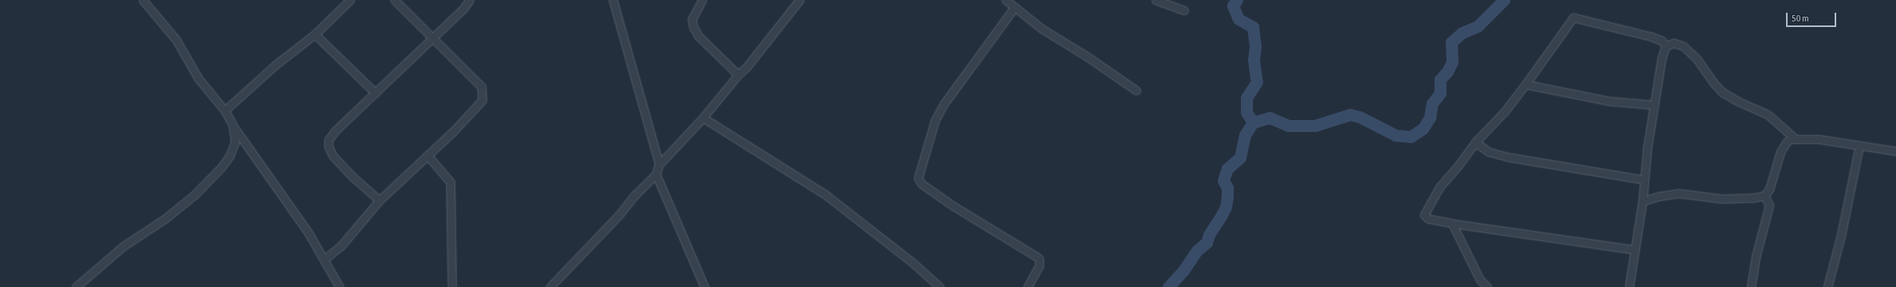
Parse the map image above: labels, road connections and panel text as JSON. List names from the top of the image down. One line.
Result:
{"scale_bar":"50 m"}
